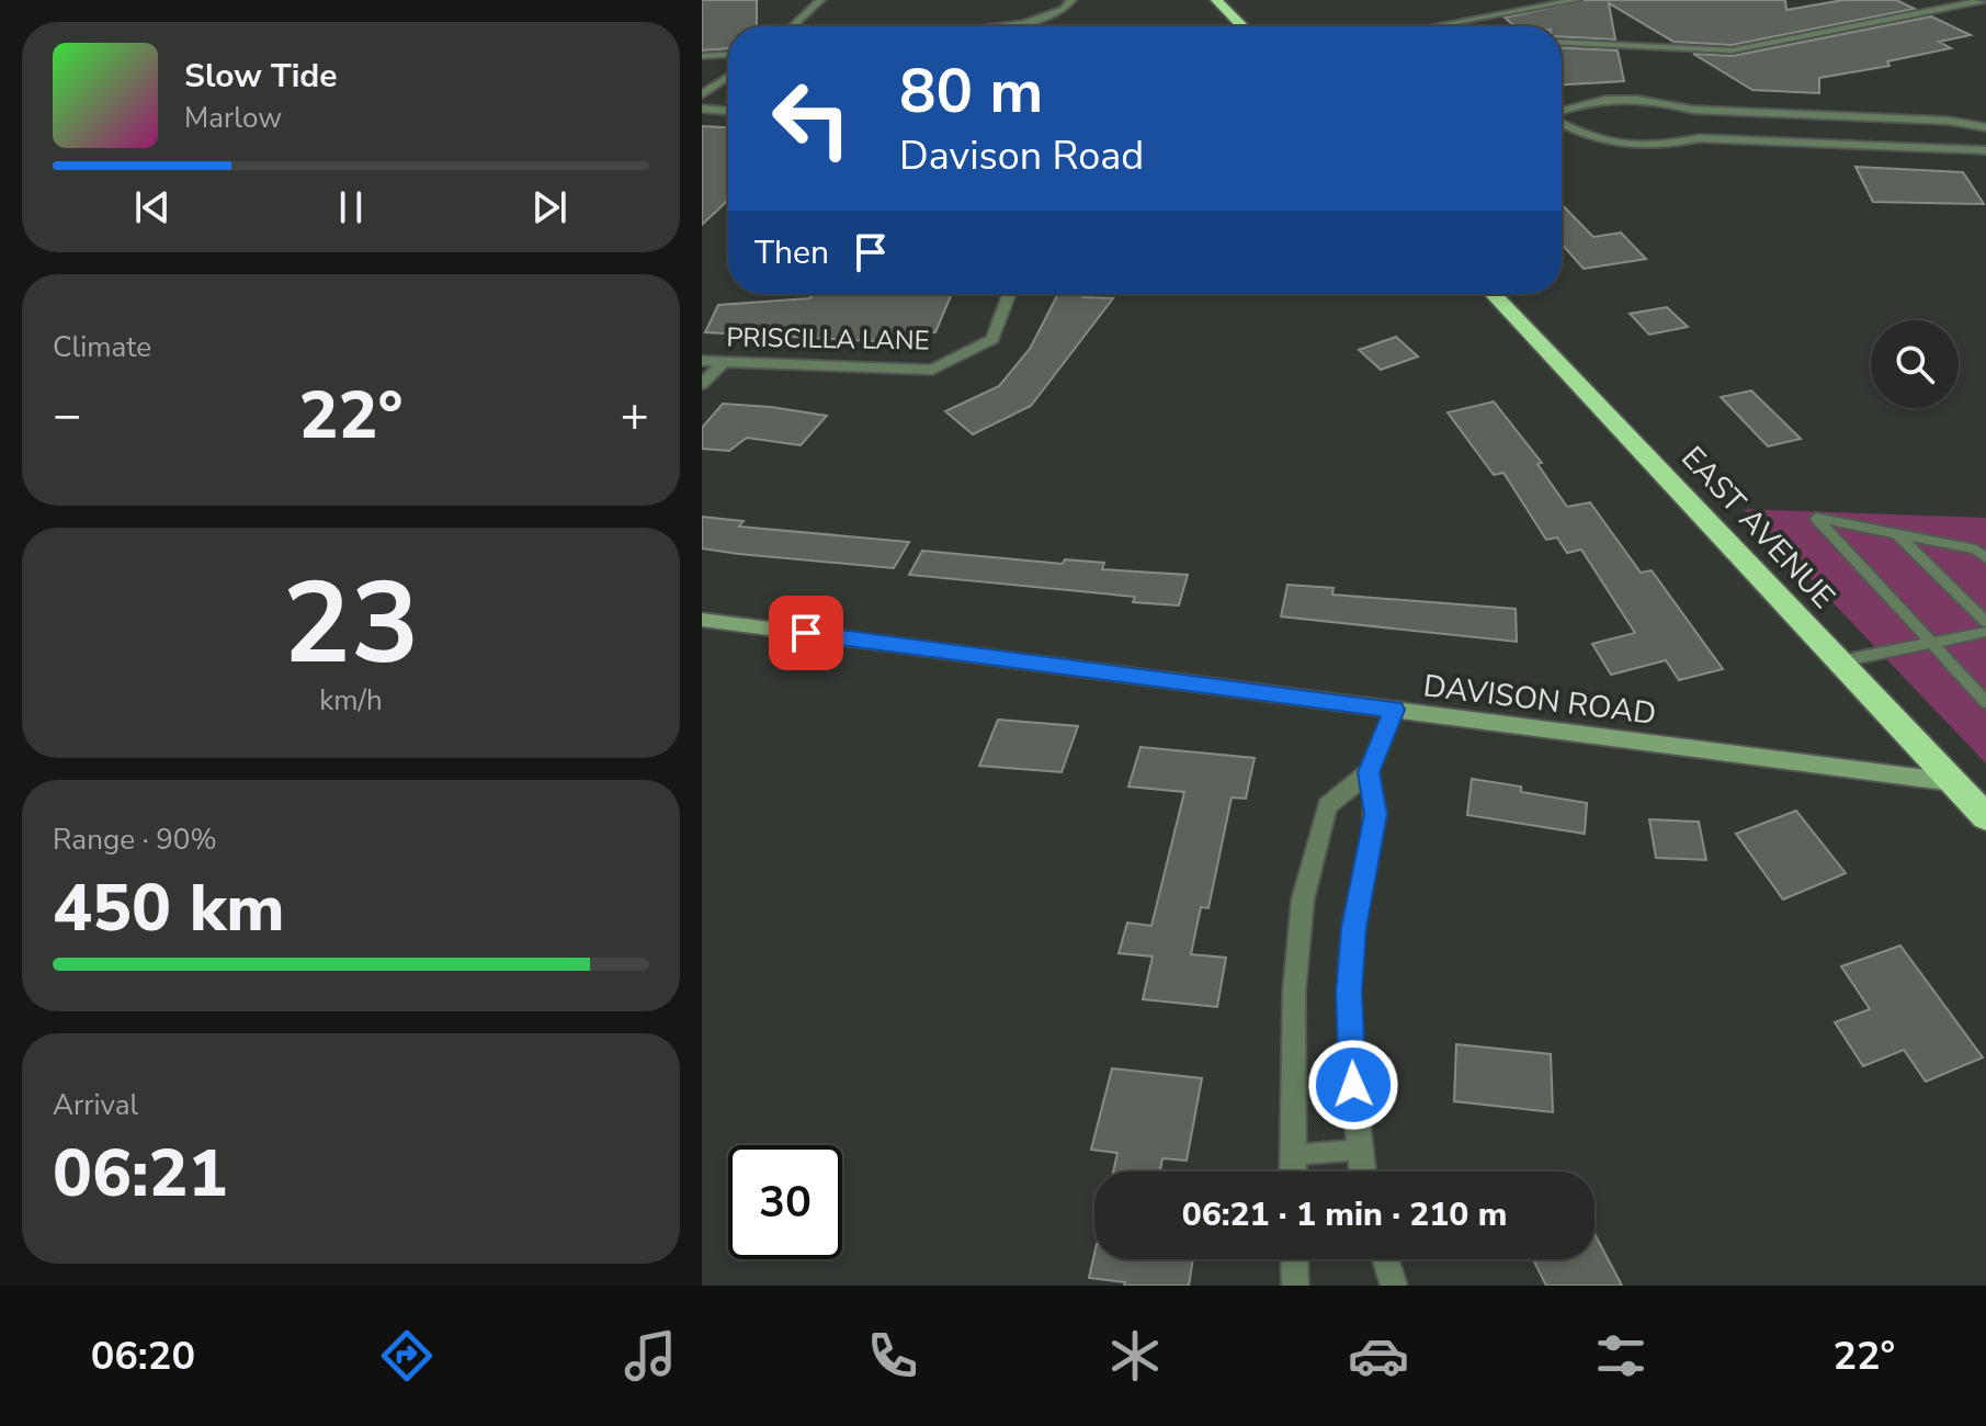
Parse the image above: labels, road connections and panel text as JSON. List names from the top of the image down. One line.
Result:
{"streets":{"highway":["EAST AVENUE"],"street":["PRISCILLA LANE","DAVISON ROAD"]},"crossings":[["EAST AVENUE","DAVISON ROAD"]],"page":{"turn":["80 m","Davison Road"],"song":["Slow Tide","Marlow"],"then":"Then","tile":["Climate",["23","km/h"],["Range · 90%","450 km"],["Arrival","06:21"]],"heat":["−","22°","+"],"limit":"30","trip":"06:21 · 1 min · 210 m","tabs":["06:20","22°"]}}
